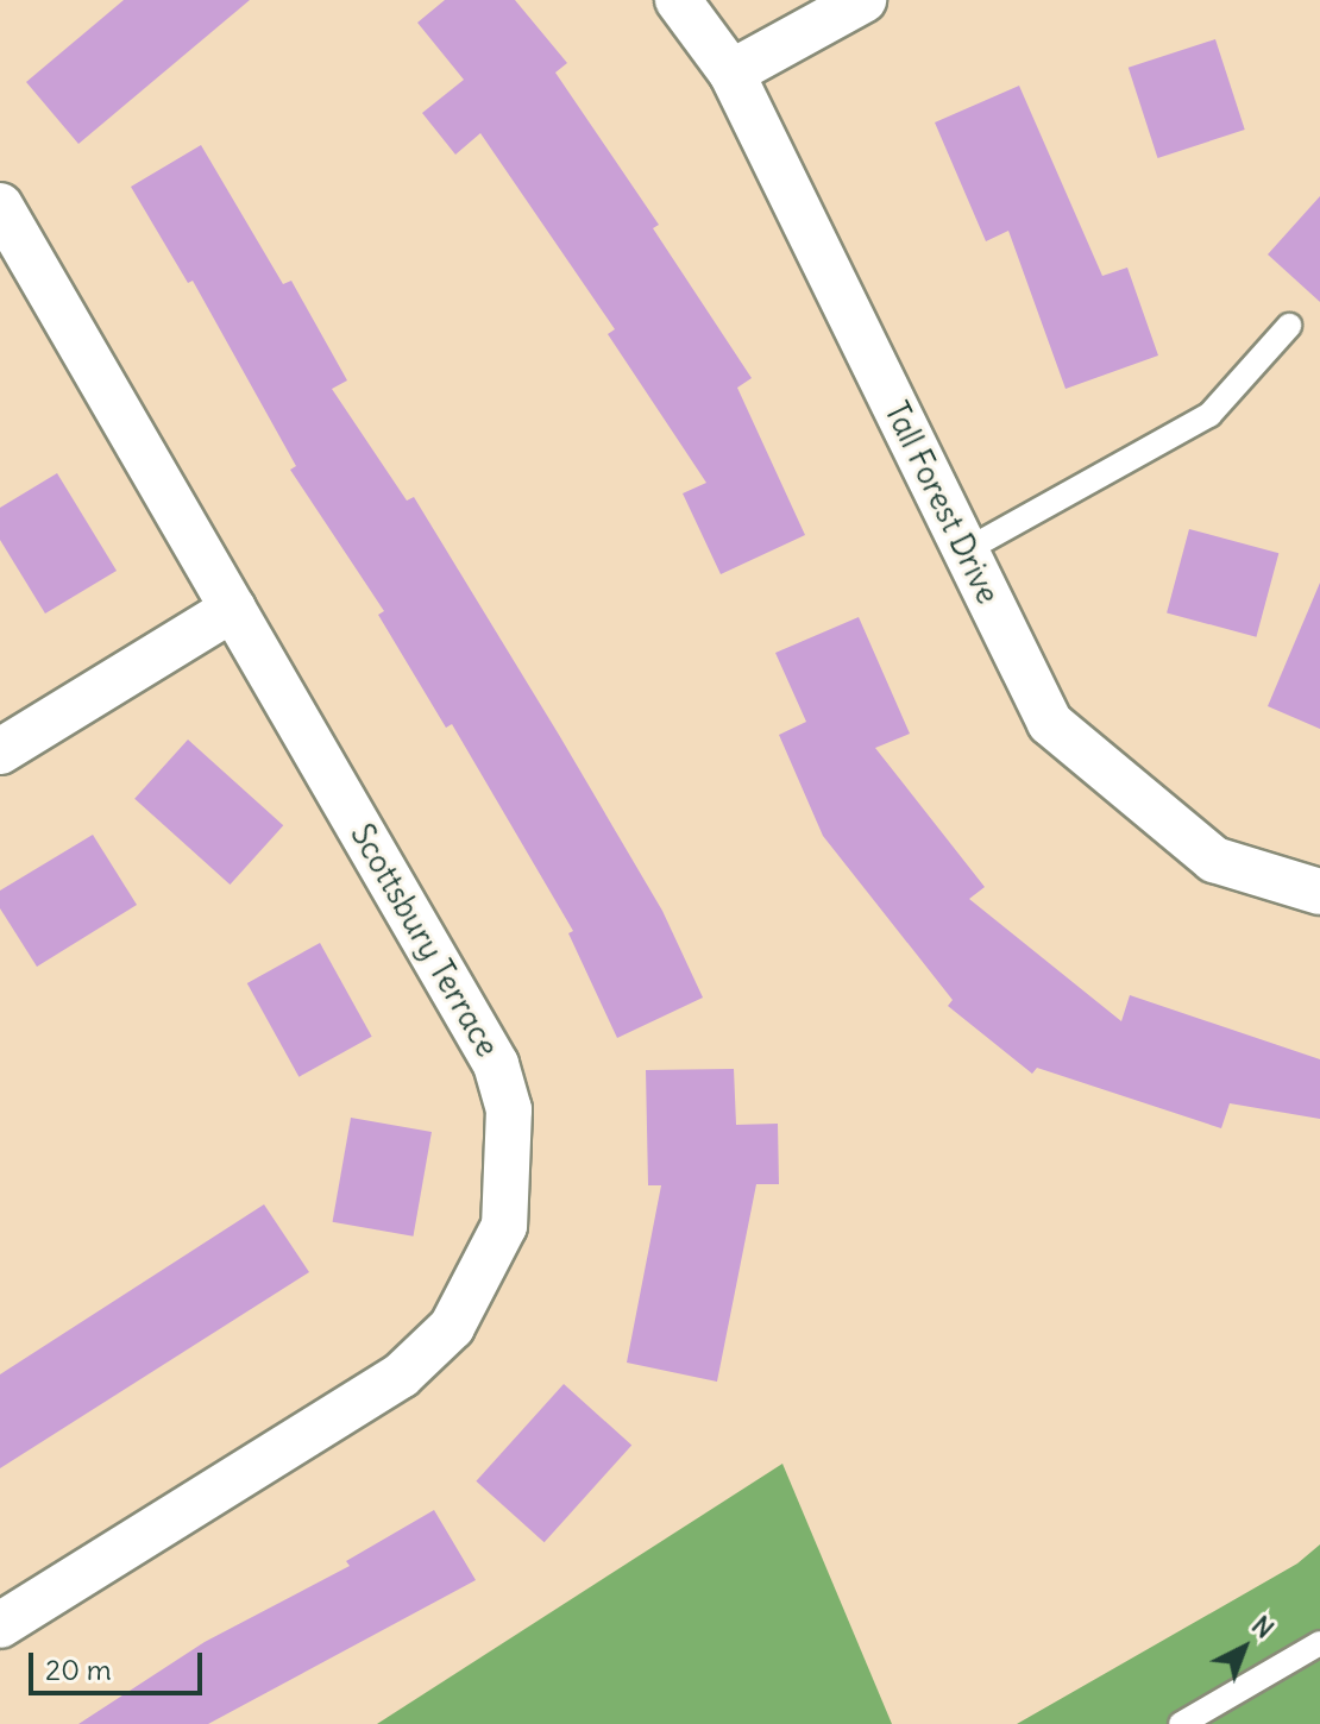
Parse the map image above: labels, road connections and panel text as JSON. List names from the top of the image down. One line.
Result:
{"streets":{"street":["Tall Forest Drive","Scottsbury Terrace"]},"scale_bar":"20 m","north":"top right"}
